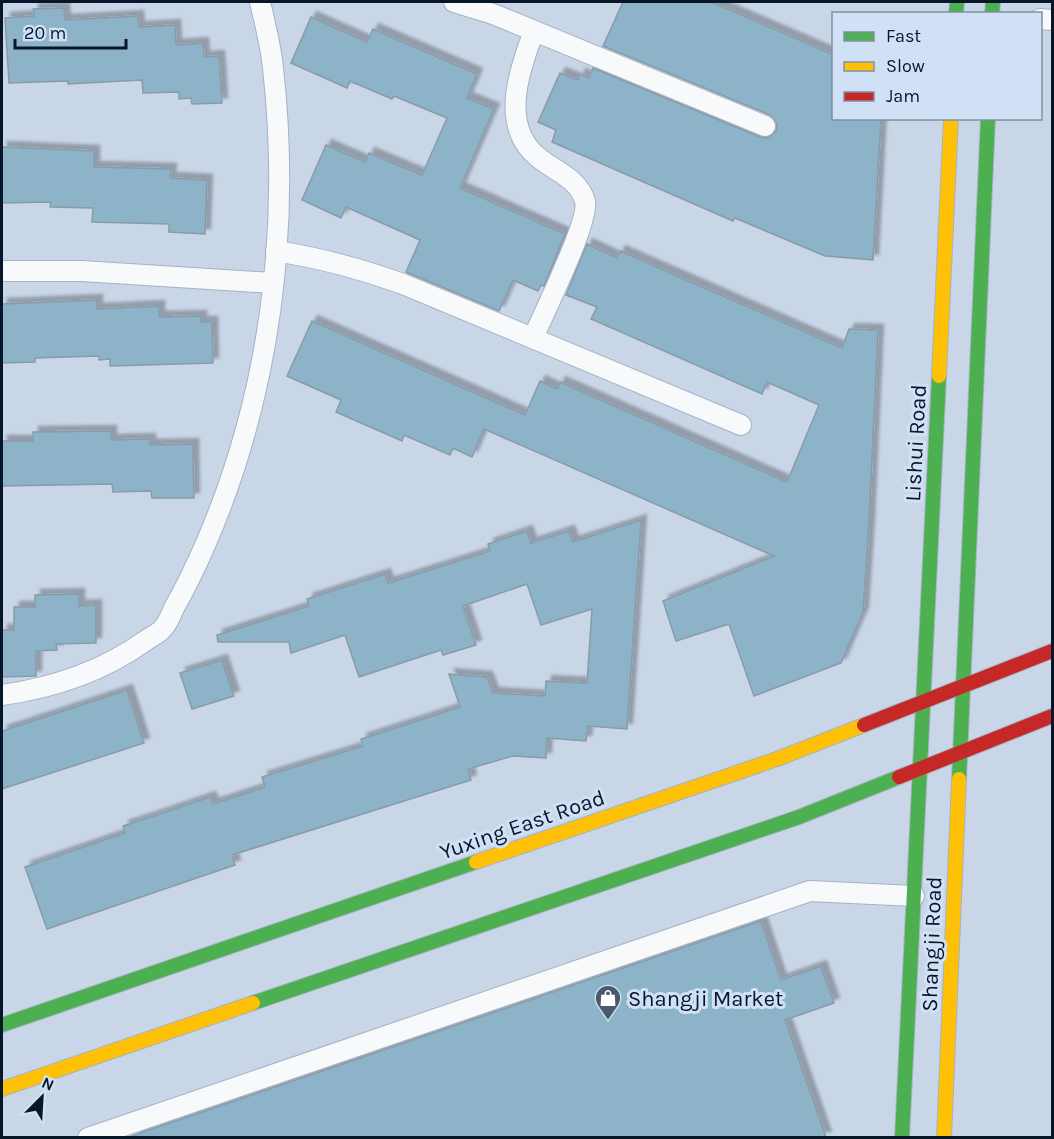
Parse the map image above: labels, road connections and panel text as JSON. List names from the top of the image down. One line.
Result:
{"streets":{"main road":["Lishui Road","Yuxing East Road","Shangji Road"]},"crossings":[["Lishui Road","Yuxing East Road"],["Lishui Road","Shangji Road"]],"places":{"shop":["Shangji Market"]},"legend":["Fast","Slow","Jam"],"scale_bar":"20 m","north":"top right"}
